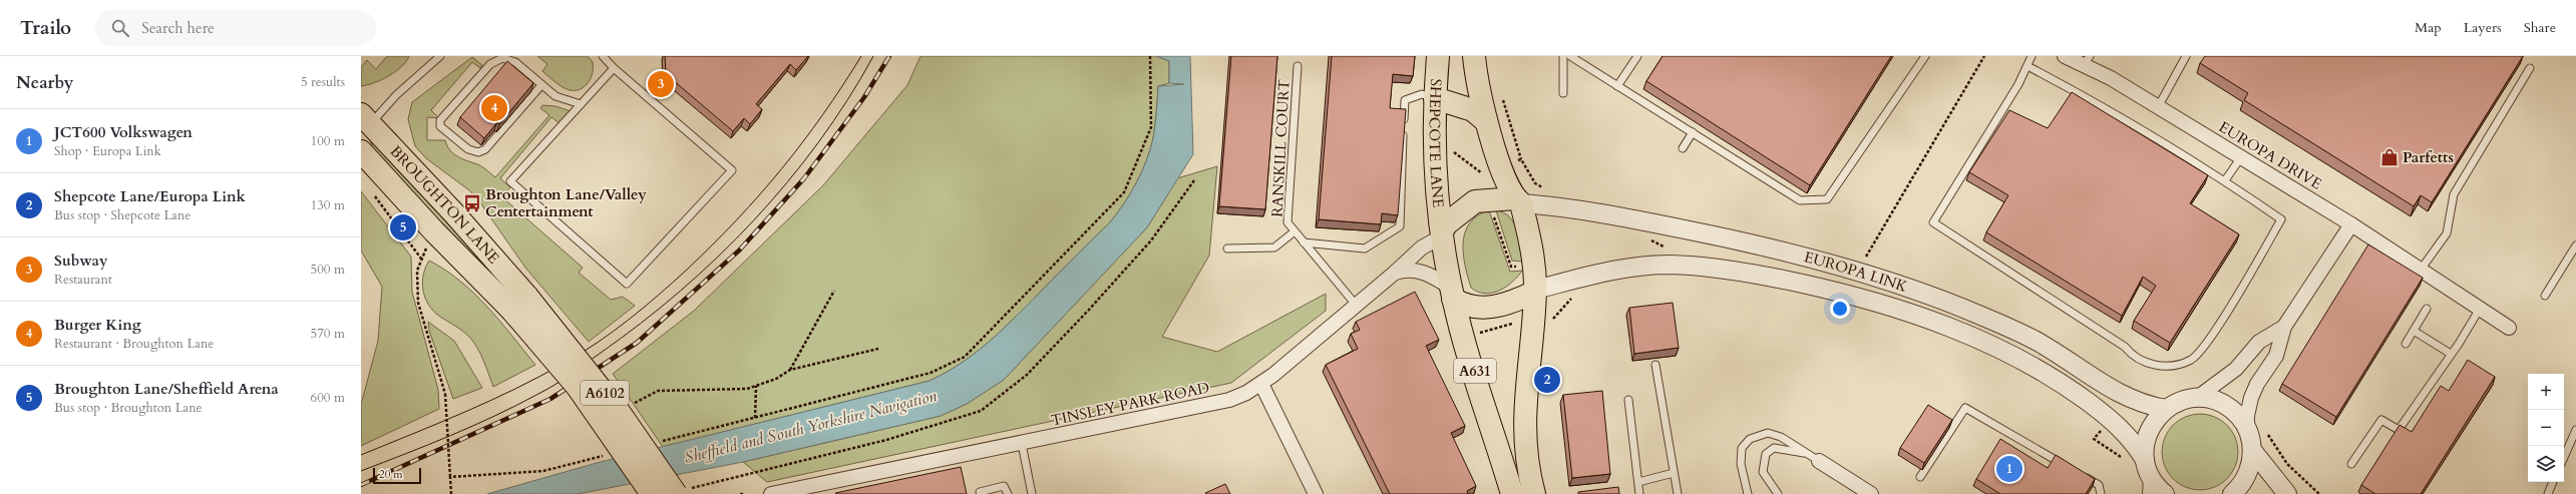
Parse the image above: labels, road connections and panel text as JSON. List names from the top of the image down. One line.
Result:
{"streets":{"main road":["SHEPCOTE LANE","BROUGHTON LANE","A631","A6102"],"street":["EUROPA DRIVE","EUROPA LINK","TINSLEY PARK ROAD"],"lane":["RANSKILL COURT"]},"crossings":[["SHEPCOTE LANE","EUROPA LINK"],["SHEPCOTE LANE","TINSLEY PARK ROAD"],["RANSKILL COURT","TINSLEY PARK ROAD"],["BROUGHTON LANE","A6102"],["EUROPA LINK","TINSLEY PARK ROAD"]],"water":["Sheffield and South Yorkshire Navigation"],"places":{"shop":["Parfetts"],"bus stop":["Broughton Lane/Valley Centertainment"]},"scale_bar":"20 m","page":{"header":"Trailo","search":"Search here","nav":["Map","Layers","Share"],"heading":["Nearby","5 results"],"pins":["3","4","5","2","1"],"list":[{"mark":"1","name":"JCT600 Volkswagen","note":"Shop · Europa Link","value":"100 m"},{"mark":"2","name":"Shepcote Lane/Europa Link","note":"Bus stop · Shepcote Lane","value":"130 m"},{"mark":"3","name":"Subway","note":"Restaurant","value":"500 m"},{"mark":"4","name":"Burger King","note":"Restaurant · Broughton Lane","value":"570 m"},{"mark":"5","name":"Broughton Lane/Sheffield Arena","note":"Bus stop · Broughton Lane","value":"600 m"}],"map_buttons":["+","−"],"scale":"20 m"}}
